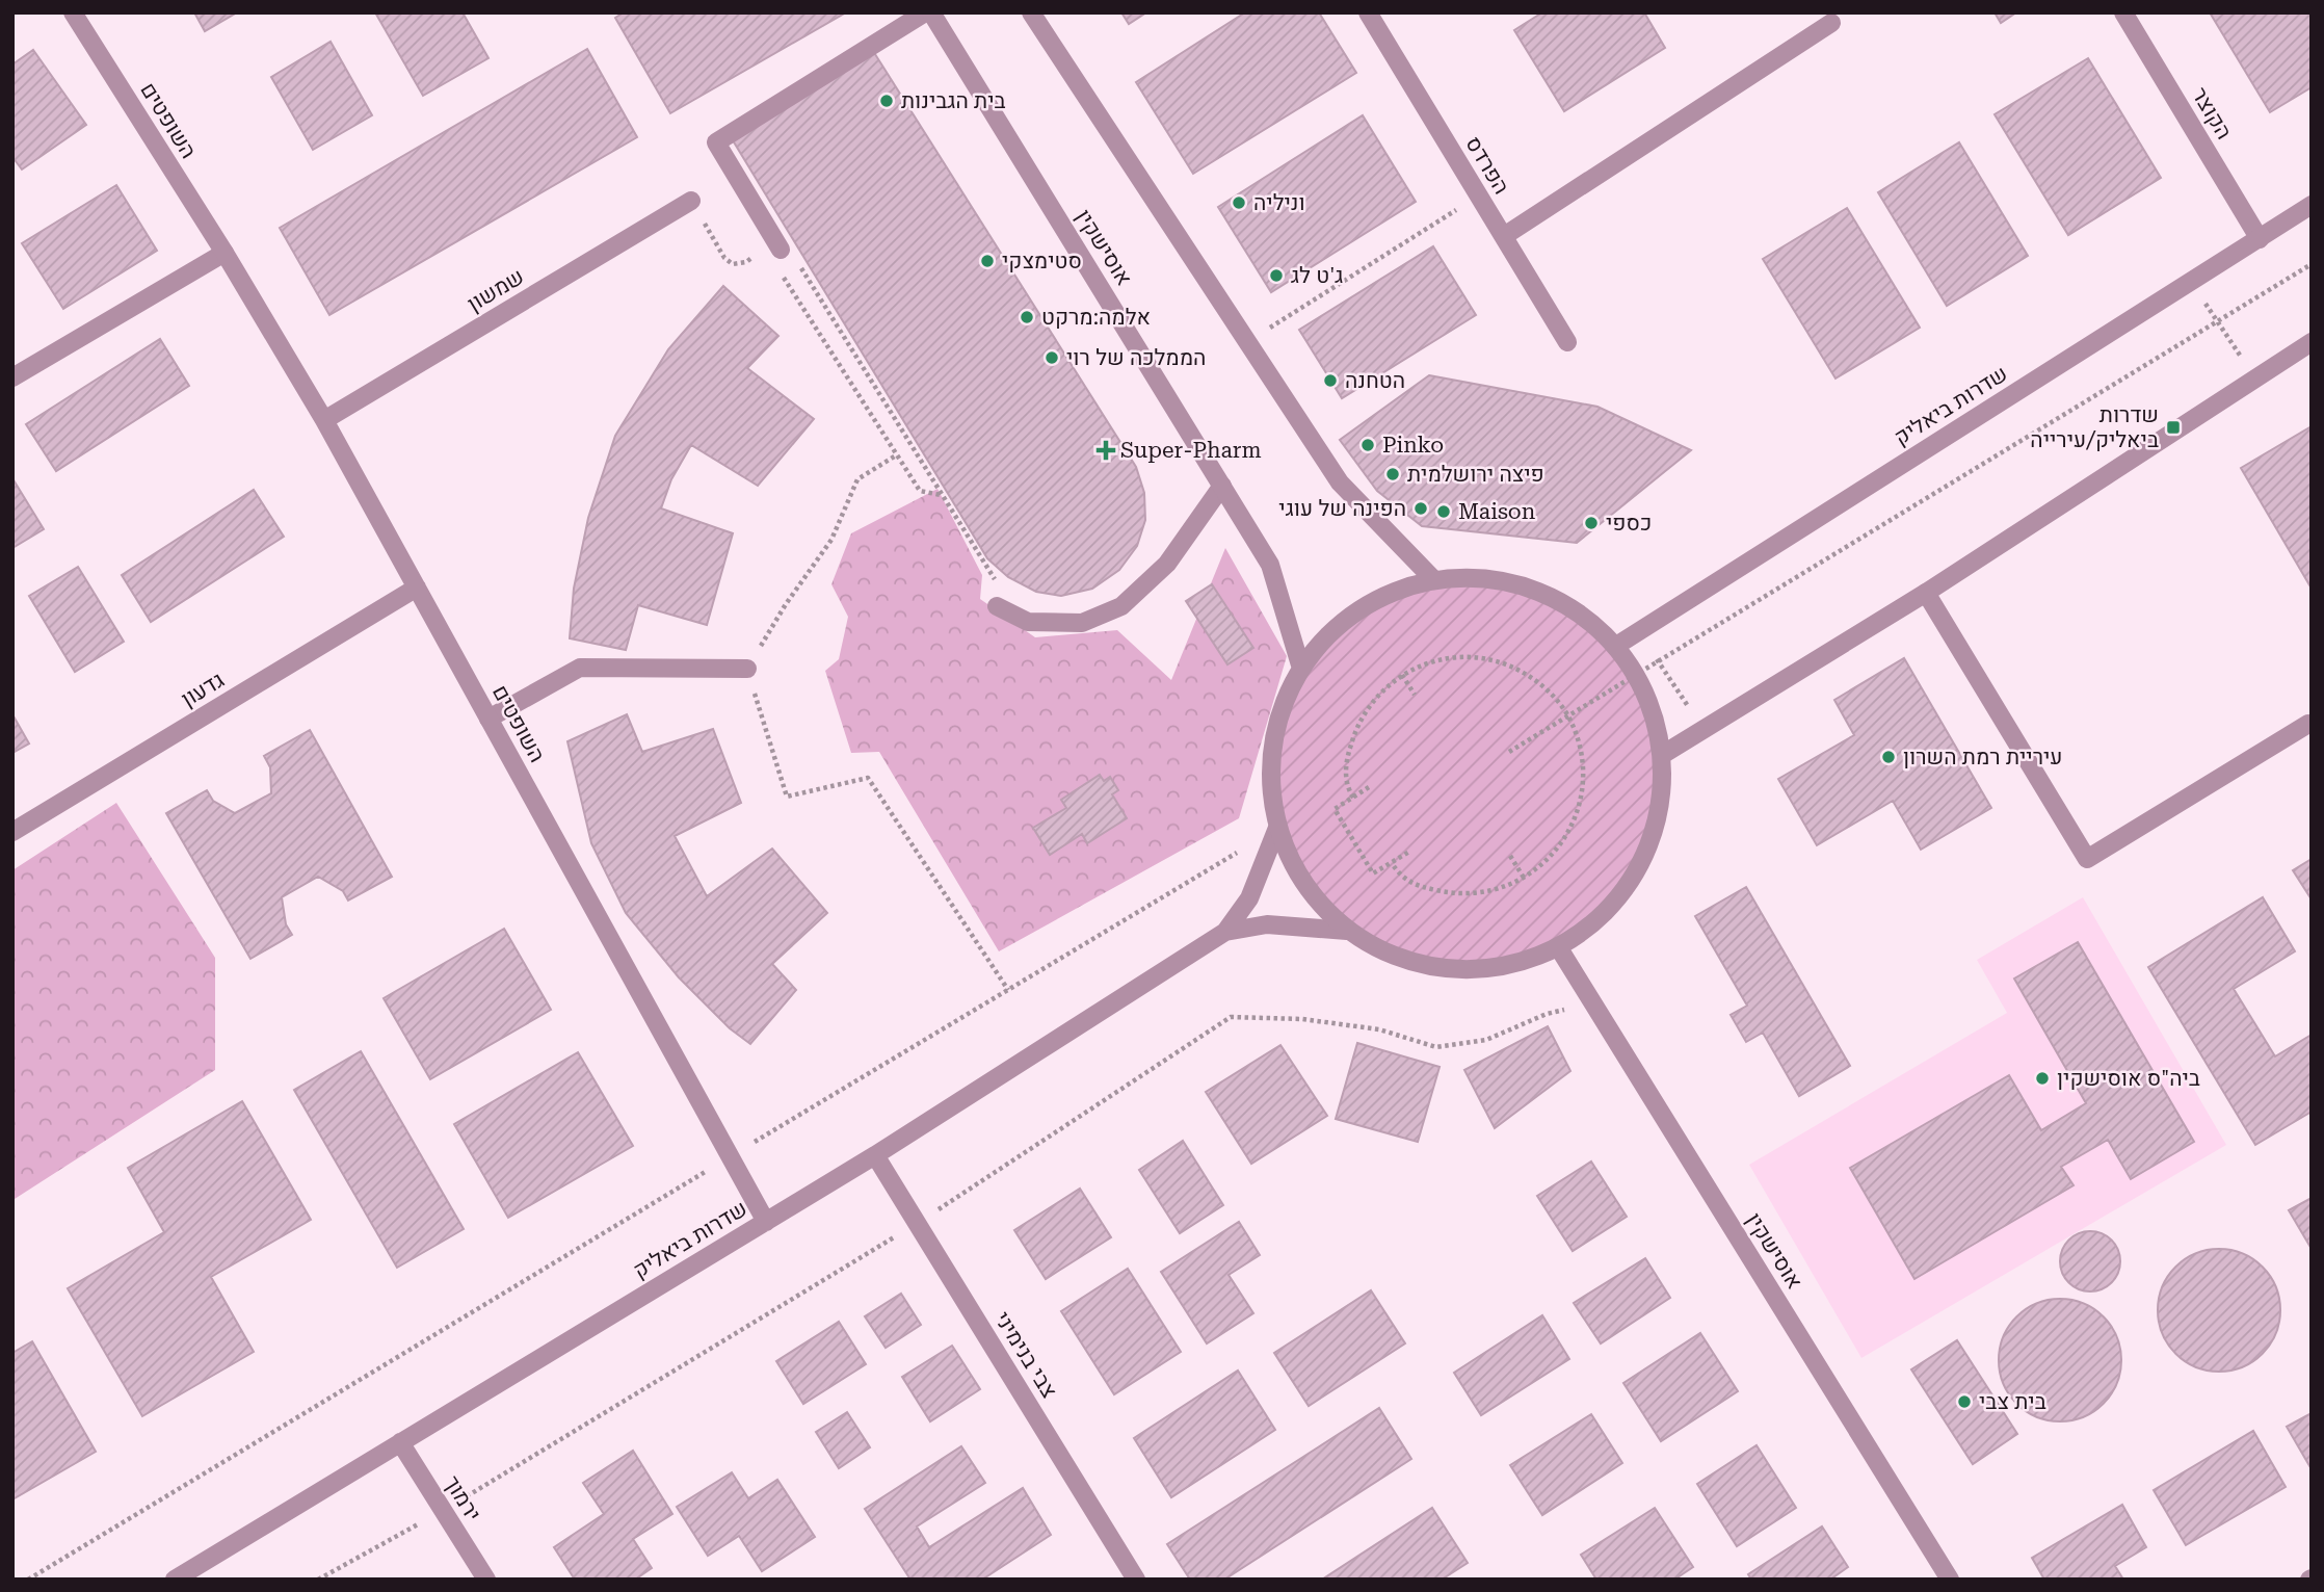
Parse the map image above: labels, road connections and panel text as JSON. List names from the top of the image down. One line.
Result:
{"streets":{"street":["הקוצר","השופטים","הפרדס","אוסישקין","שמשון","שדרות ביאליק","גדעון","צבי בנימיני","ירמוך"]},"crossings":[["הקוצר","שדרות ביאליק"],["השופטים","שמשון"],["השופטים","שדרות ביאליק"],["השופטים","גדעון"],["שדרות ביאליק","צבי בנימיני"],["שדרות ביאליק","ירמוך"]],"places":{"other":["בית הגבינות","וניליה","סטימצקי","ג'ט לג","אלמה:מרקט","הממלכה של רוי","הטחנה","Pinko","פיצה ירושלמית","הפינה של עוגי","Maison","כספי","עיריית רמת השרון","ביה\"ס אוסישקין","בית צבי"],"transit":["שדרות ביאליק/עירייה"],"health":["Super-Pharm"]}}
